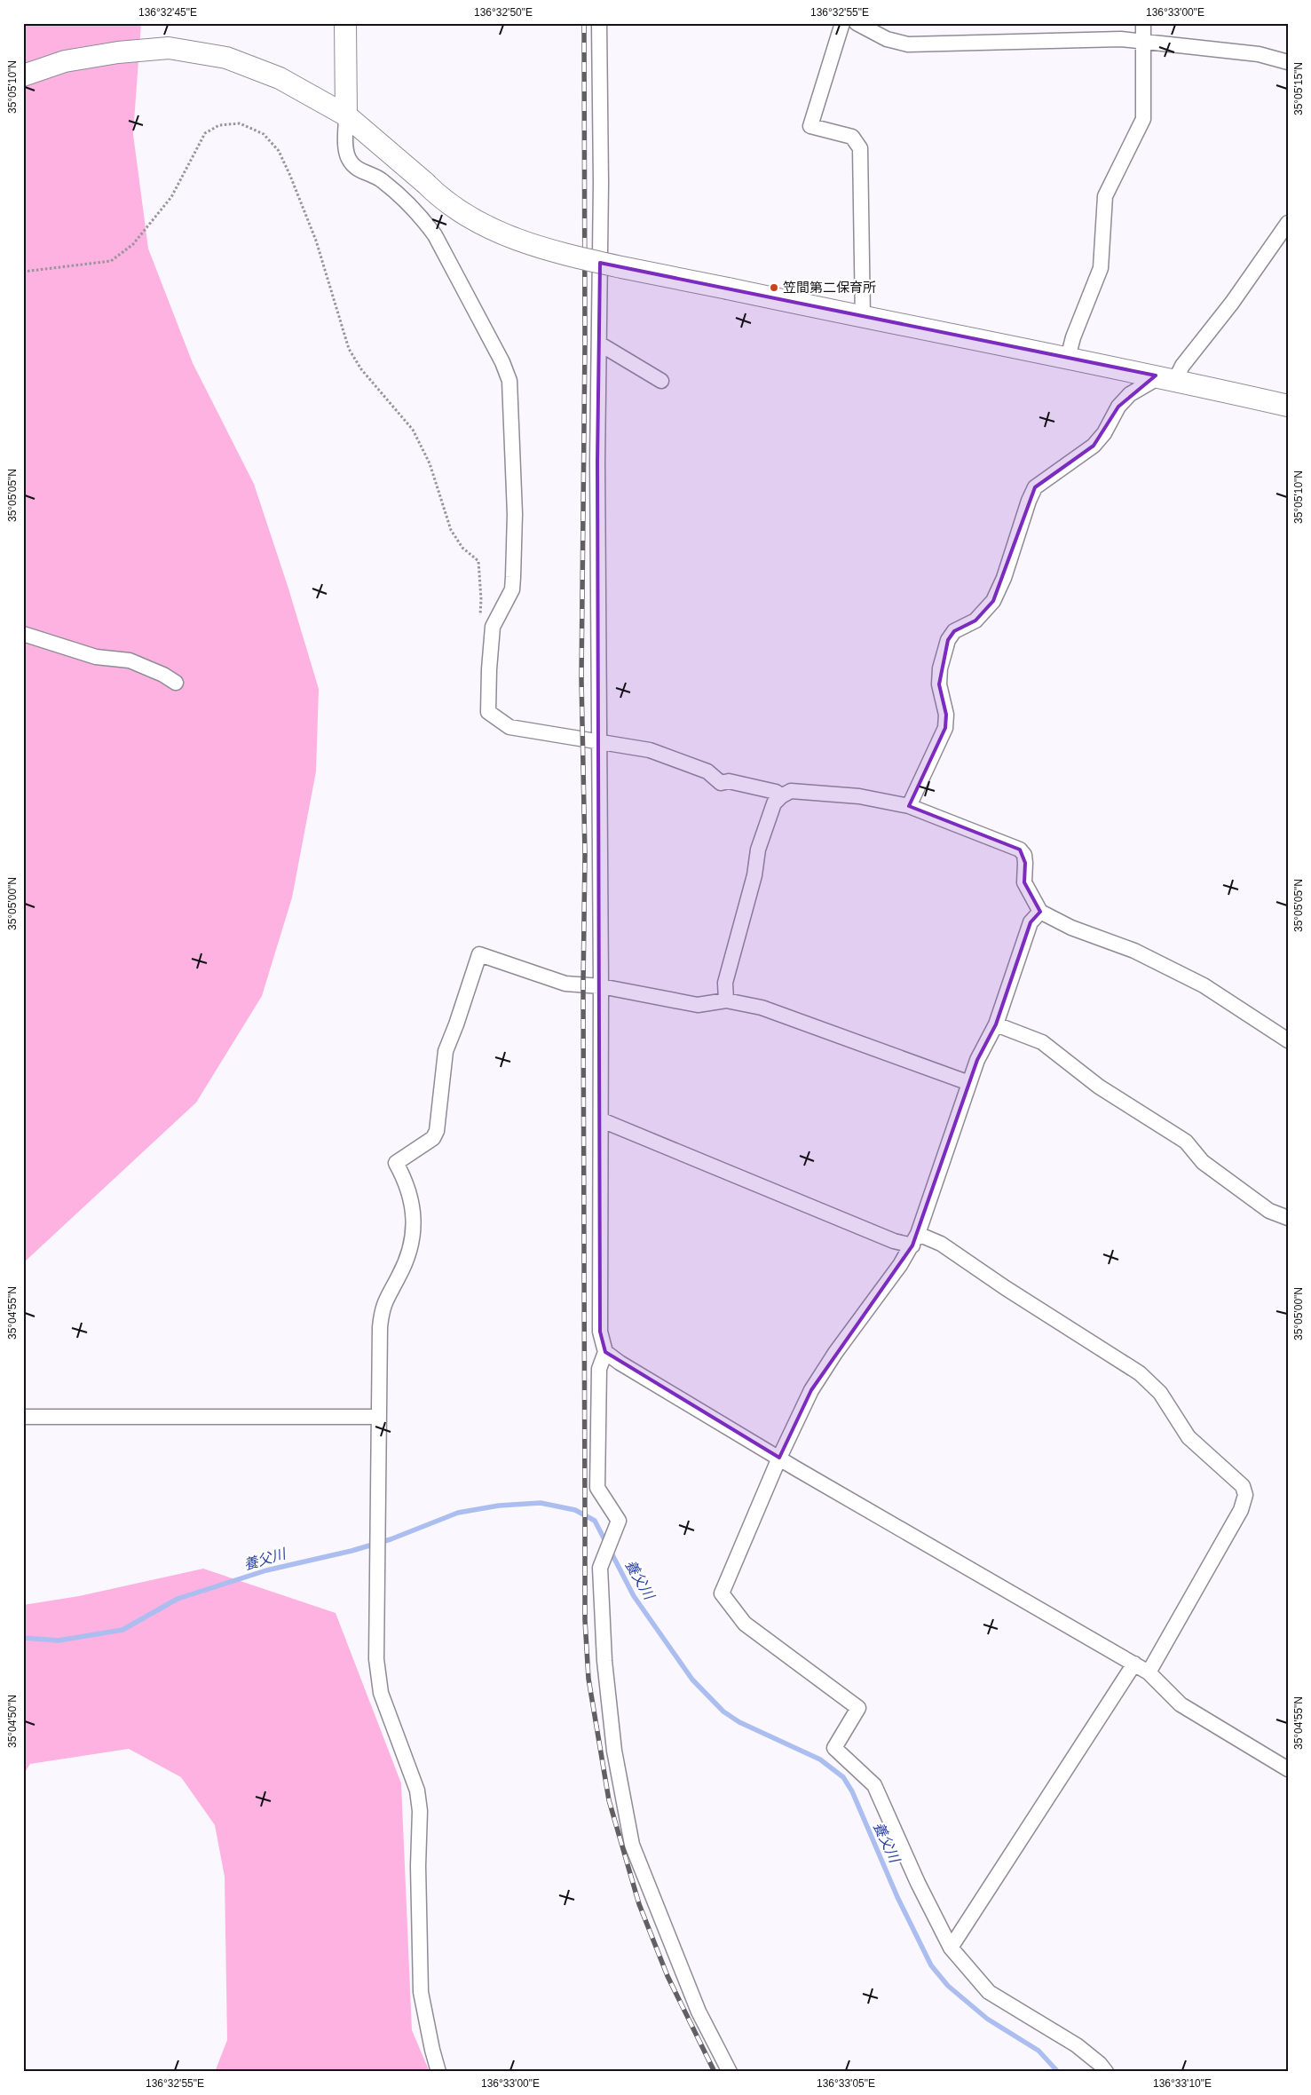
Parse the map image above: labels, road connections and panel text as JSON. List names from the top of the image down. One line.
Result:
{"water":["養父川"],"places":["笠間第二保育所"],"coordinates":["136°32'45\"E","136°32'50\"E","136°32'55\"E","136°33'00\"E","35°05'10\"N","35°05'15\"N","35°05'05\"N","35°05'00\"N","35°04'55\"N","35°04'50\"N","136°33'05\"E","136°33'10\"E"]}
